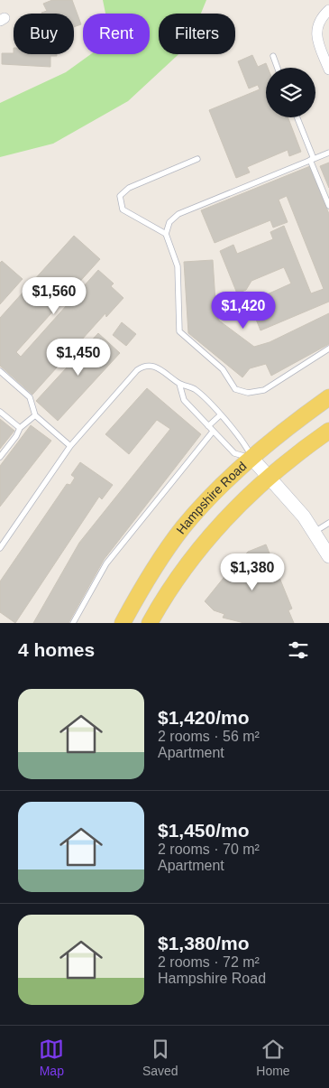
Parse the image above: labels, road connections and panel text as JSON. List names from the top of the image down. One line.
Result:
{"streets":{"main road":["Hampshire Road"]},"page":{"chip":["Buy","Rent","Filters"],"price":["$1,560","$1,420","$1,450","$1,380"],"heading":"4 homes","list":[{"name":"$1,420/mo","note":"2 rooms · 56 m² · Apartment"},{"name":"$1,450/mo","note":"2 rooms · 70 m² · Apartment"},{"name":"$1,380/mo","note":"2 rooms · 72 m² · Hampshire Road"}],"tabs":["Map","Saved","Home"]}}
